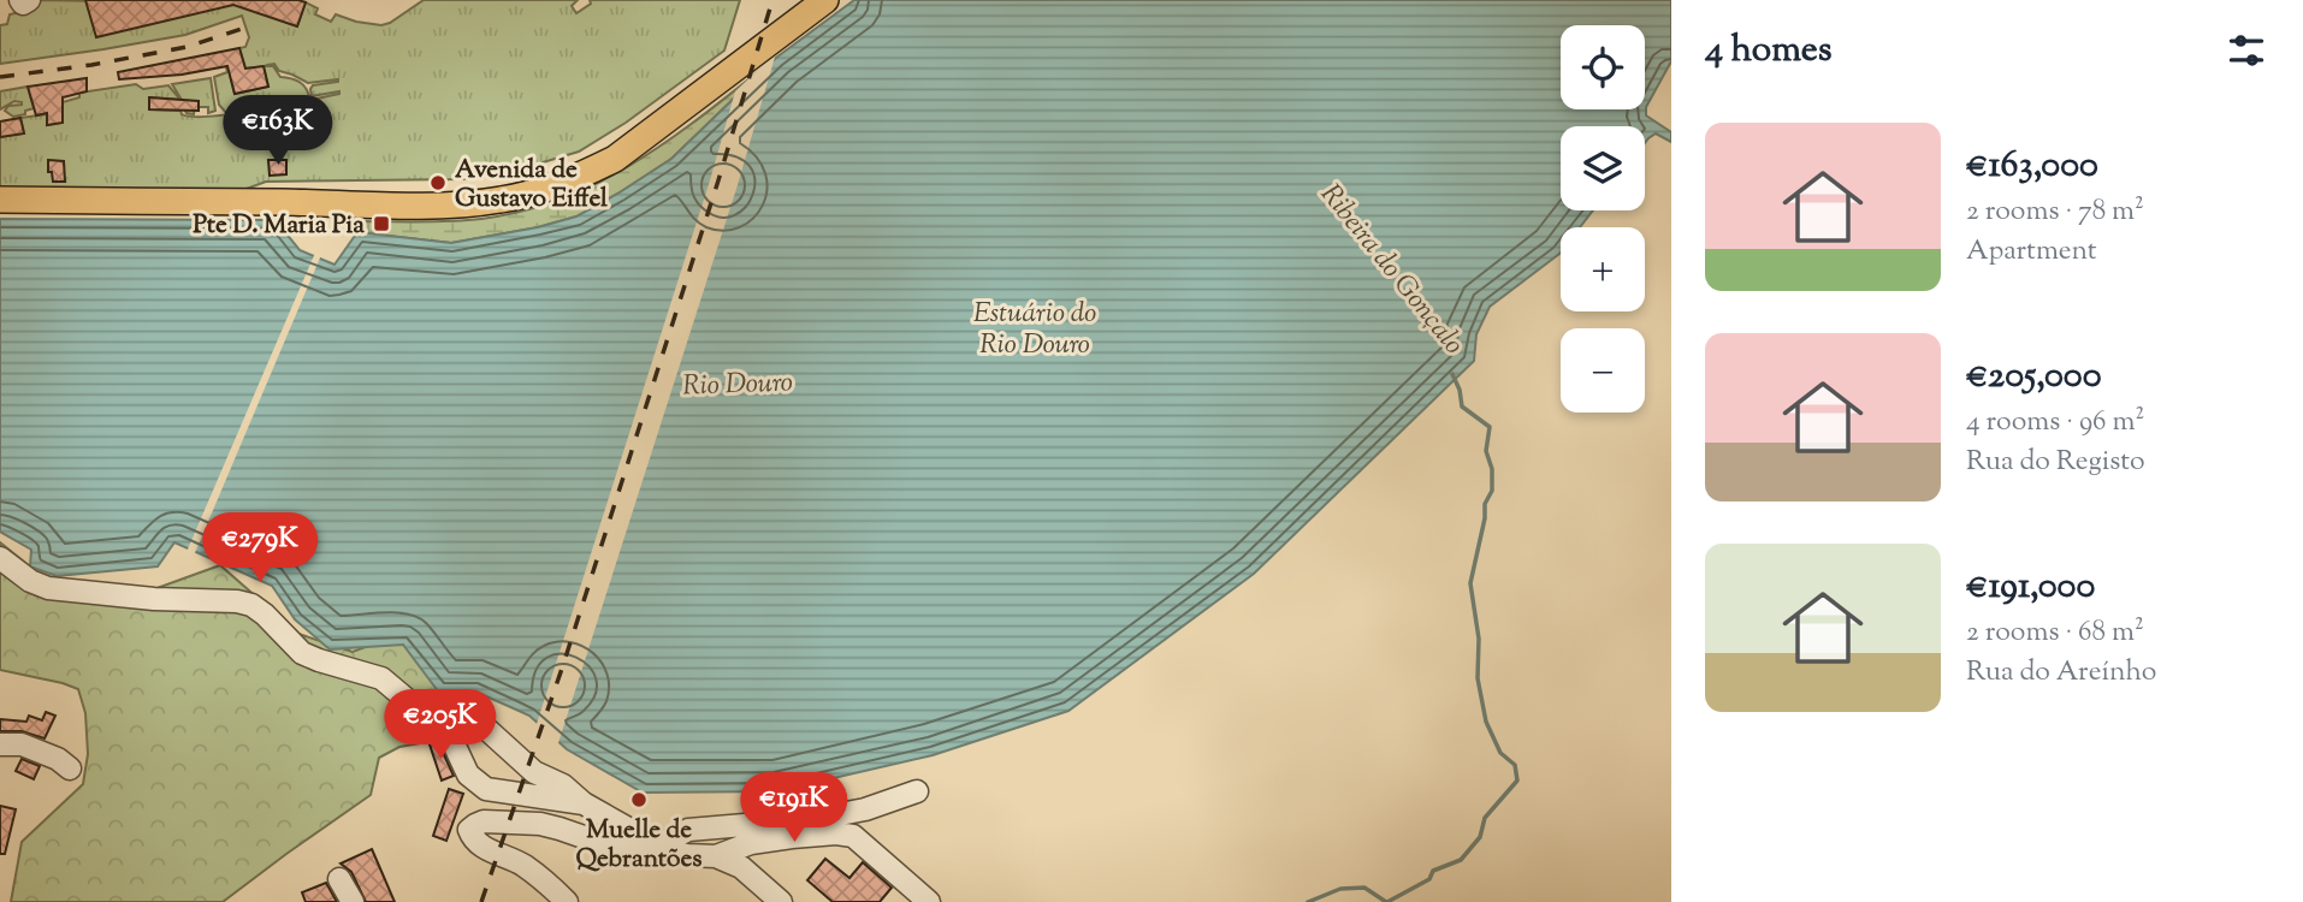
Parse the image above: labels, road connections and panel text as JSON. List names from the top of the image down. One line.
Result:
{"water":["Ribeira do Gonçalo","Estuário do Rio Douro","Rio Douro"],"places":{"other":["Avenida de Gustavo Eiffel","Muelle de Qebrantões"],"transit":["Pte D. Maria Pia"]},"page":{"heading":"4 homes","map_buttons":["+","−"],"price":["€163K","€279K","€205K","€191K"],"list":[{"name":"€163,000","note":"2 rooms · 78 m² · Apartment"},{"name":"€205,000","note":"4 rooms · 96 m² · Rua do Registo"},{"name":"€191,000","note":"2 rooms · 68 m² · Rua do Areínho"}]}}
